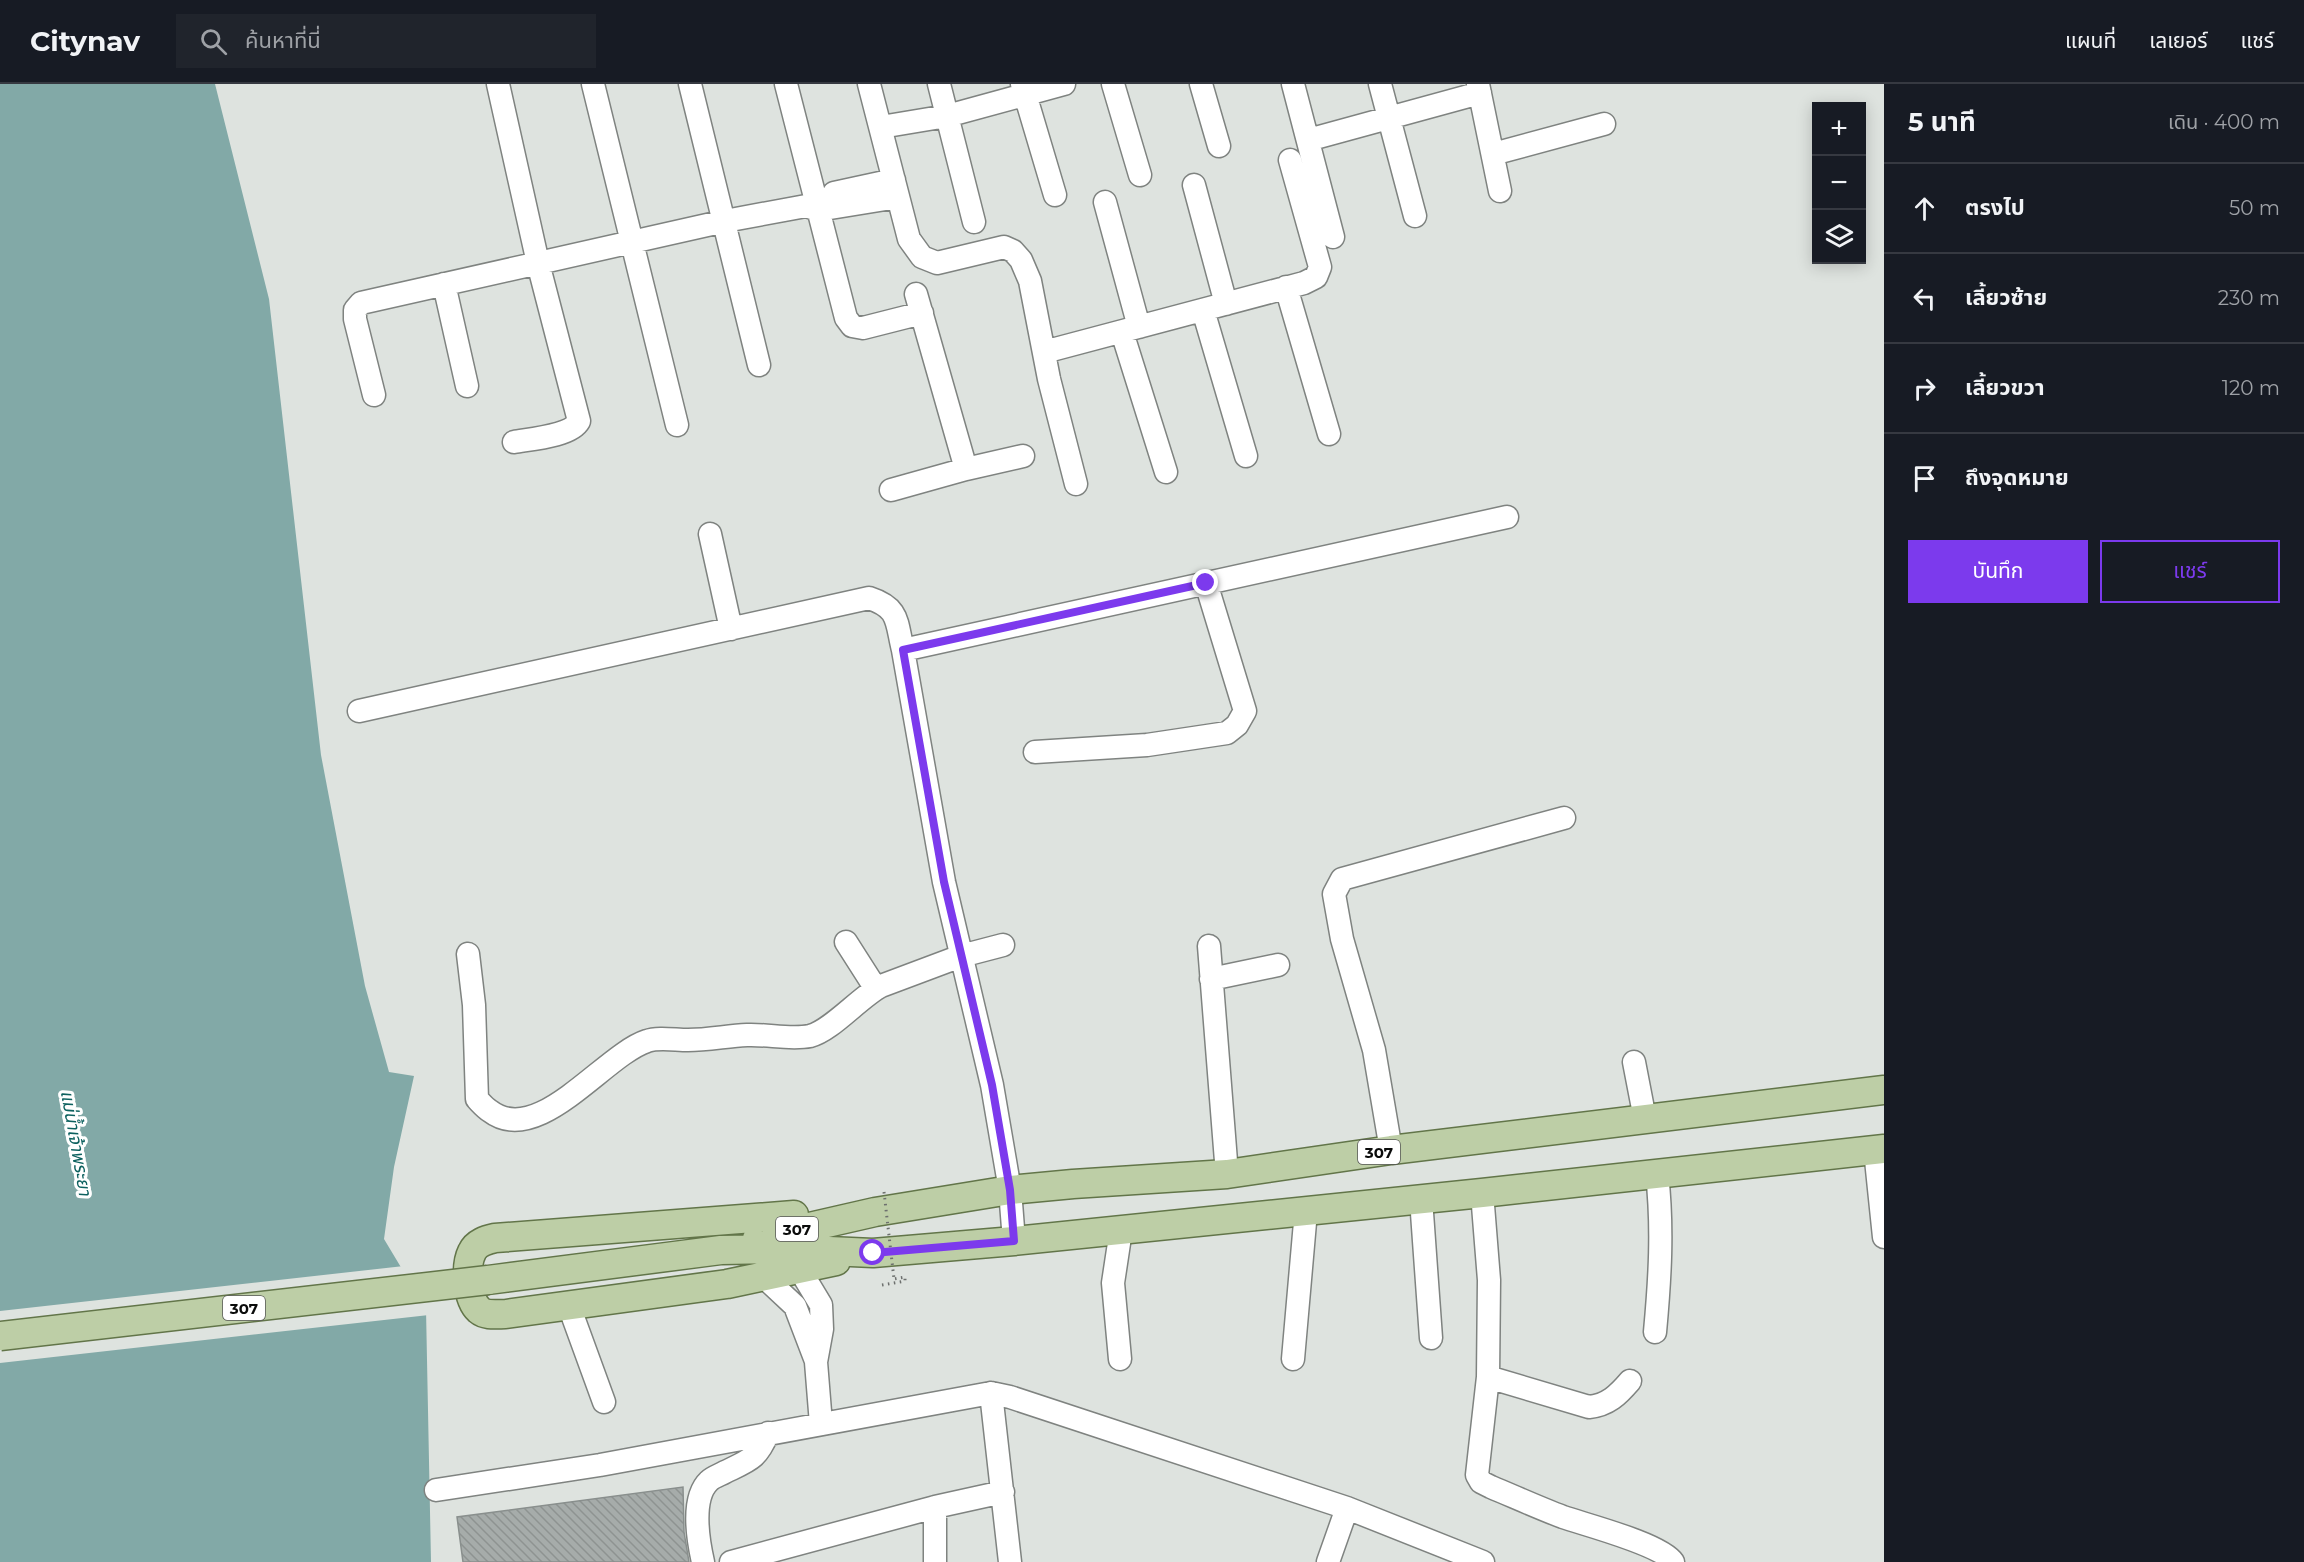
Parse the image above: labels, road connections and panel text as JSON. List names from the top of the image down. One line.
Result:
{"streets":{"main road":["307"]},"water":["แม่น้ำเจ้าพระยา"],"page":{"header":"Citynav","search":"ค้นหาที่นี่","nav":["แผนที่","เลเยอร์","แชร์"],"heading":["5 นาที","เดิน · 400 m"],"map_buttons":["+","−"],"list":[["ตรงไป","50 m"],["เลี้ยวซ้าย","230 m"],["เลี้ยวขวา","120 m"],"ถึงจุดหมาย"],"buttons":["บันทึก","แชร์"]}}
